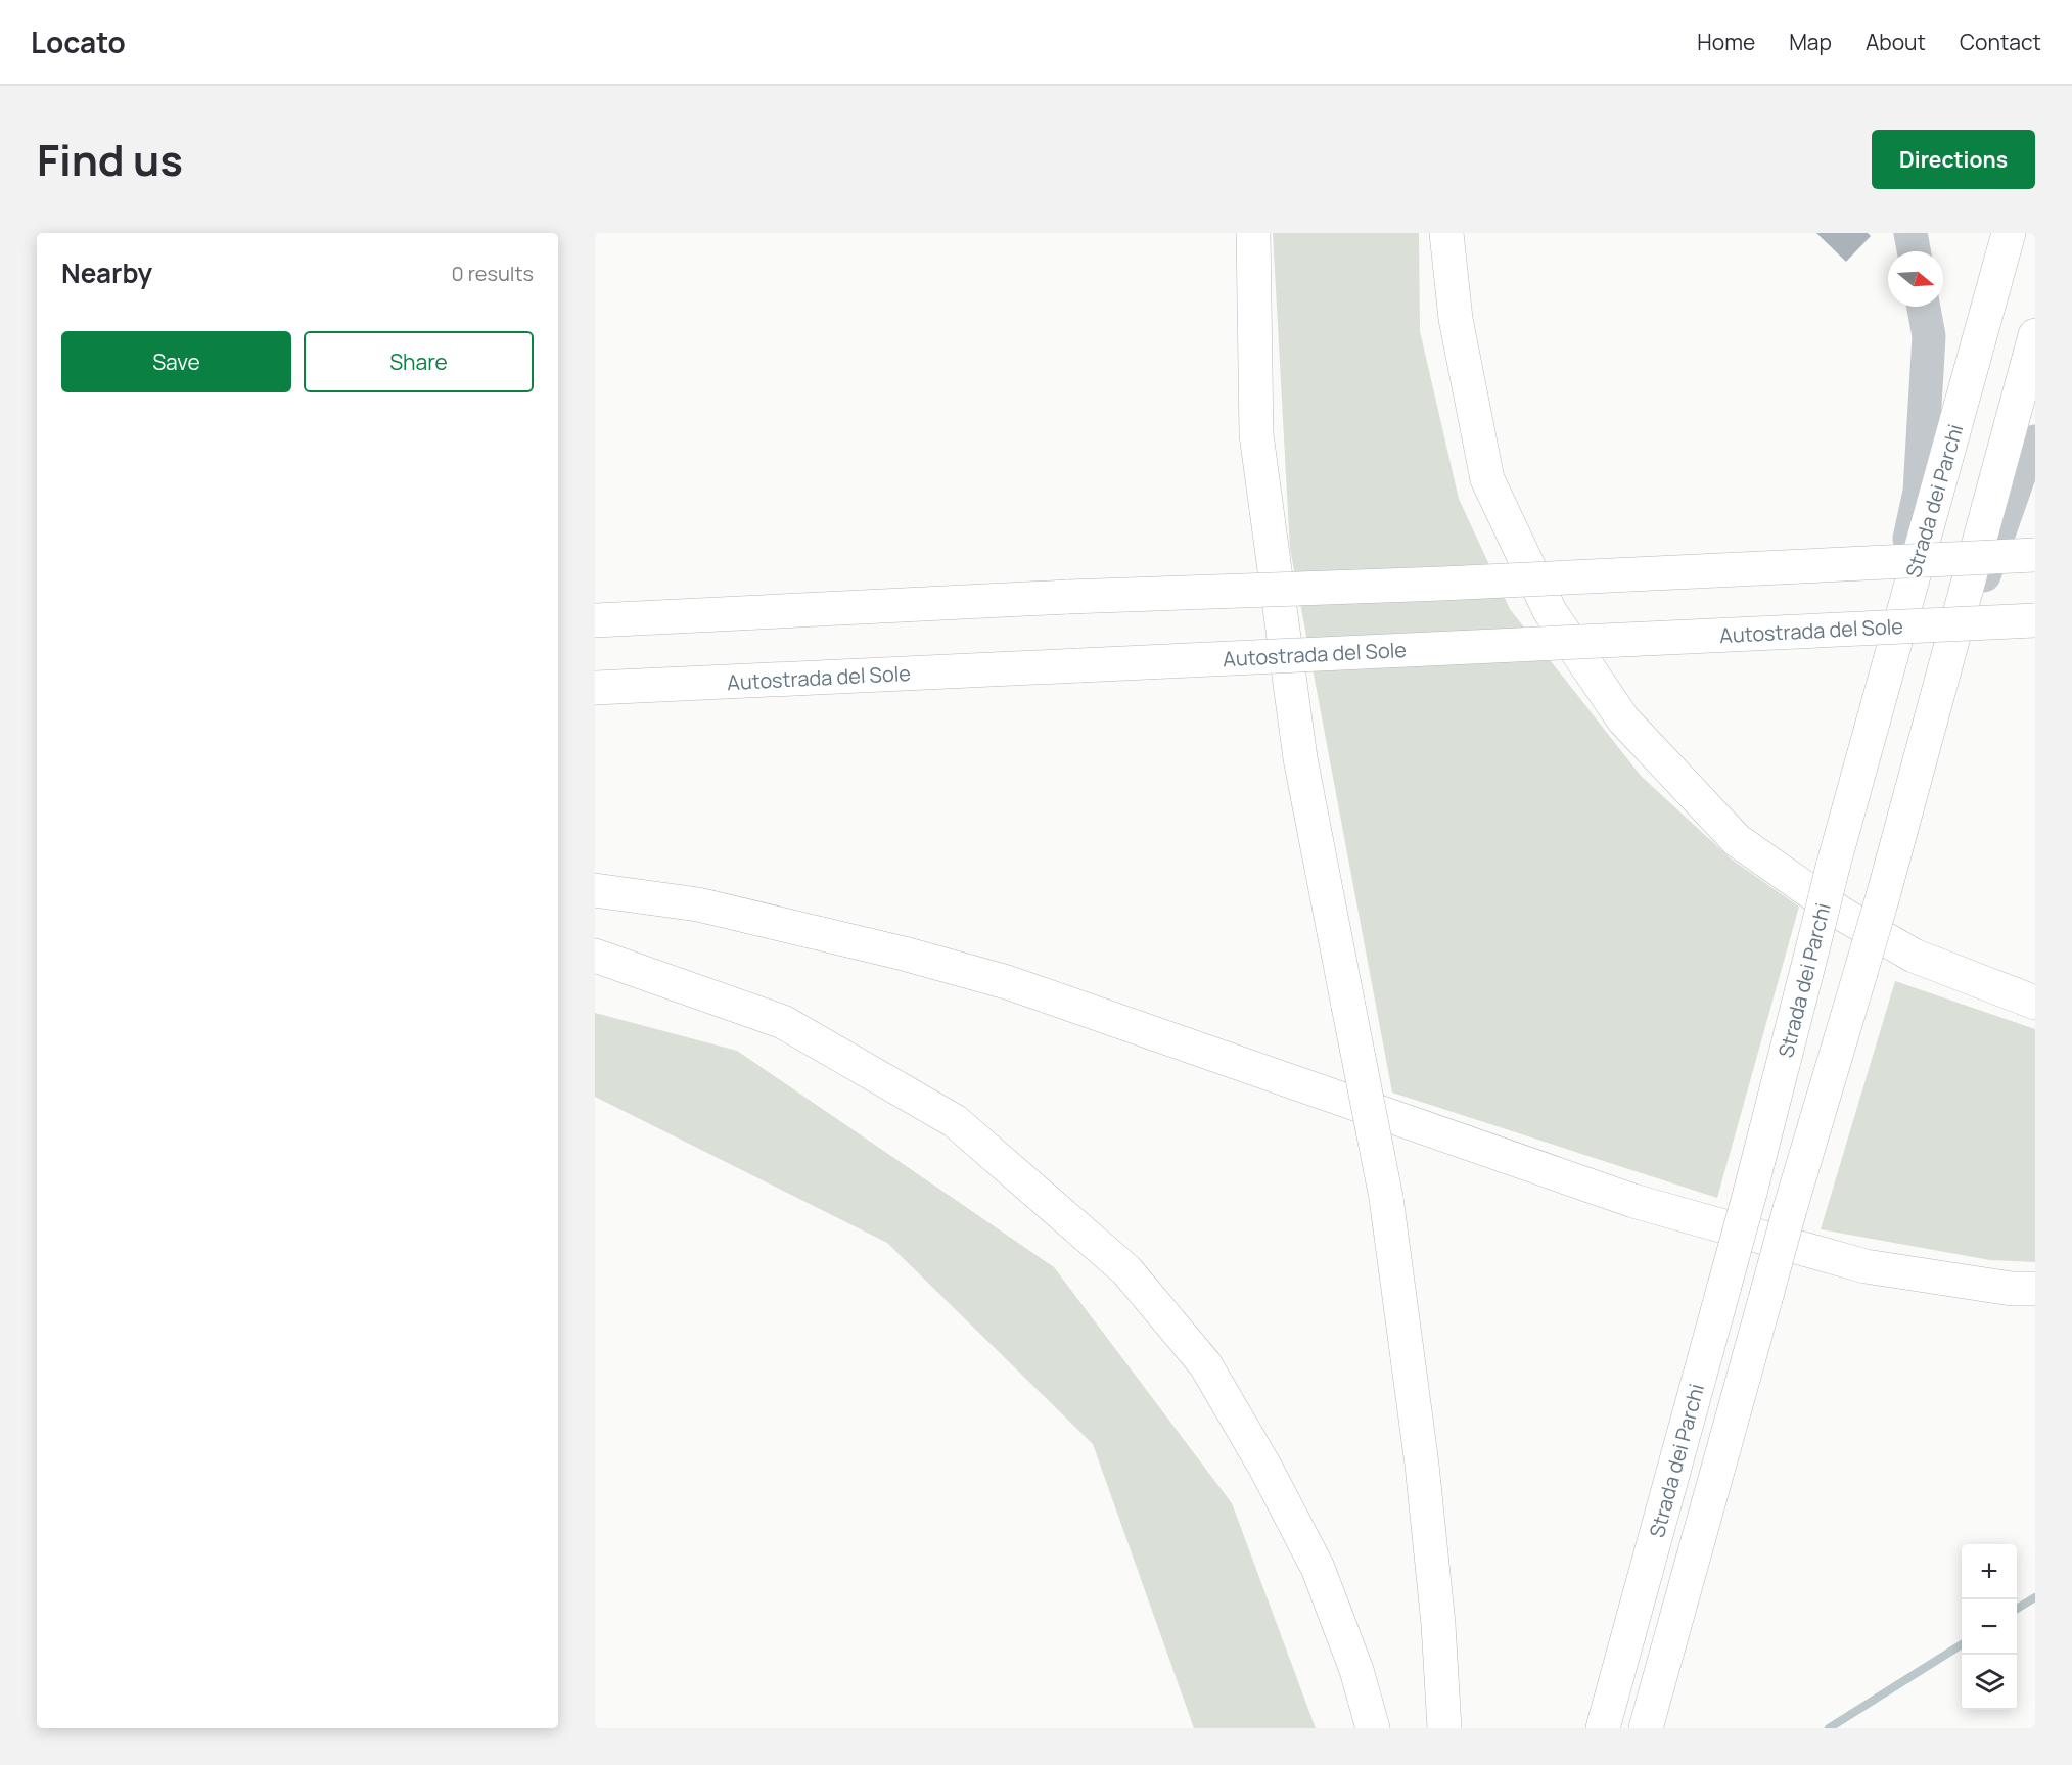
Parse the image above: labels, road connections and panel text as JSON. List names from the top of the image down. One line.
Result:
{"streets":{"highway":["Strada dei Parchi","Autostrada del Sole"]},"north":"right","page":{"header":"Locato","nav":["Home","Map","About","Contact"],"title":"Find us","buttons":["Directions",["Save","Share"]],"heading":["Nearby","0 results"],"map_buttons":["+","−"]}}
